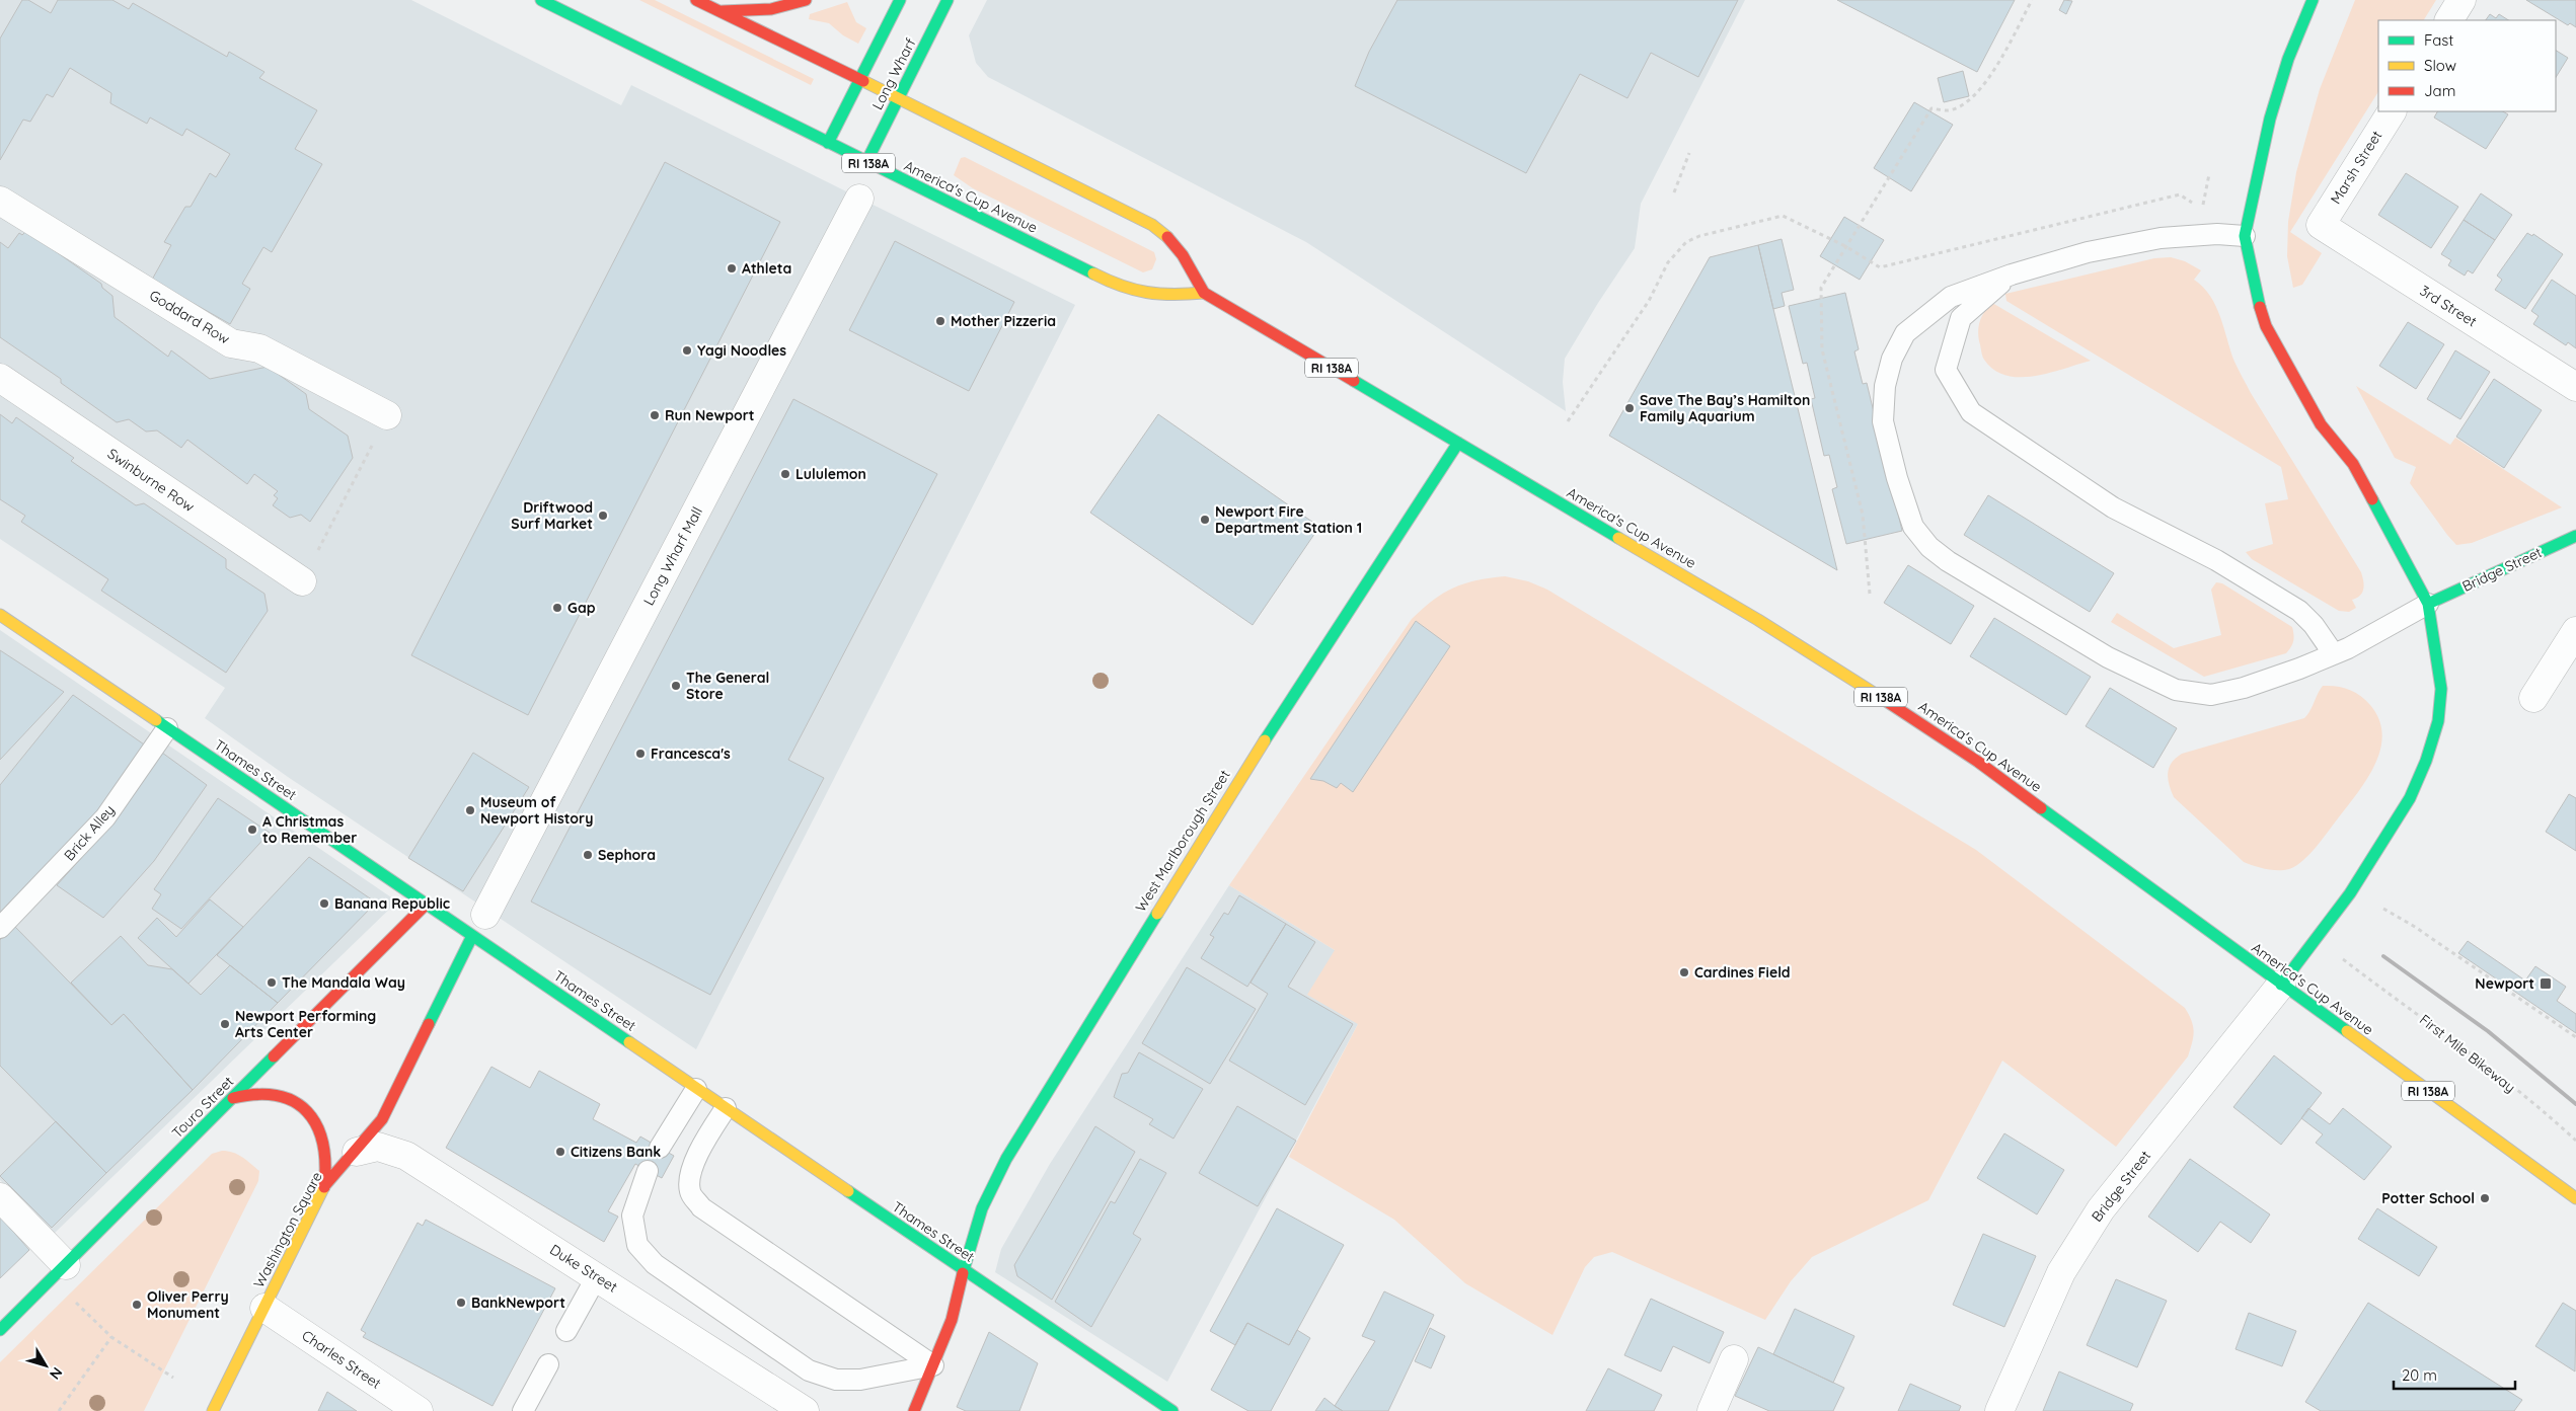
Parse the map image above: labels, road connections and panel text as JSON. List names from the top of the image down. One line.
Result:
{"streets":{"main road":["Long Wharf","RI 138A","America's Cup Avenue","Bridge Street","Thames Street","West Marlborough Street","Touro Street","Washington Square"],"street":["Marsh Street","3rd Street","Goddard Row","Swinburne Row","Long Wharf Mall","Duke Street","Charles Street"],"lane":["Brick Alley"],"path":["First Mile Bikeway"]},"crossings":[["Long Wharf","America's Cup Avenue"],["Marsh Street","3rd Street"],["America's Cup Avenue","Bridge Street"],["America's Cup Avenue","West Marlborough Street"],["Long Wharf Mall","Thames Street"],["Long Wharf Mall","Washington Square"],["Thames Street","Brick Alley"],["Thames Street","West Marlborough Street"],["Thames Street","Touro Street"],["Thames Street","Washington Square"],["Washington Square","Duke Street"],["Washington Square","Charles Street"]],"places":{"other":["Athleta","Mother Pizzeria","Yagi Noodles","Save The Bay’s Hamilton Family Aquarium","Run Newport","Lululemon","Driftwood Surf Market","Newport Fire Department Station 1","Gap","The General Store","Francesca's","Museum of Newport History","A Christmas to Remember","Sephora","Banana Republic","Cardines Field","The Mandala Way","Newport Performing Arts Center","Citizens Bank","Potter School","BankNewport","Oliver Perry Monument"],"transit":["Newport"]},"legend":["Fast","Slow","Jam"],"scale_bar":"20 m","north":"bottom right"}
